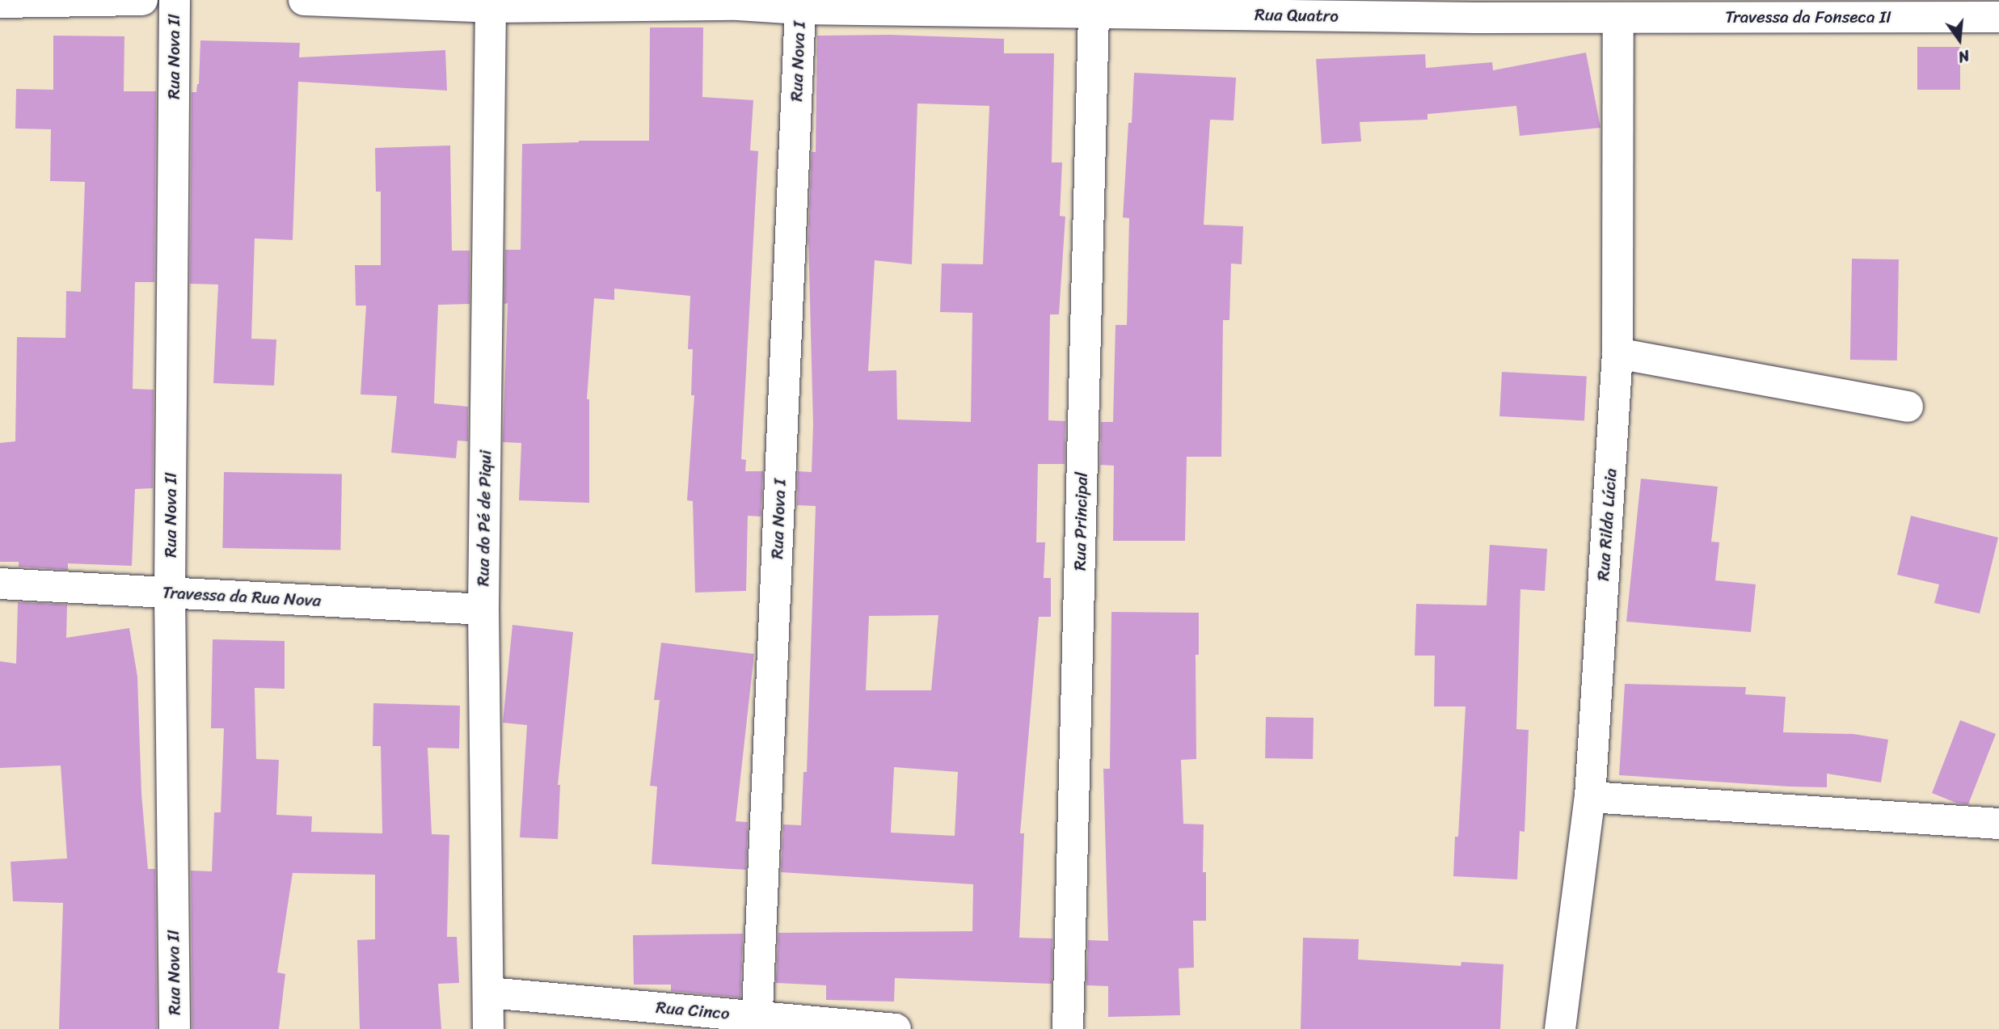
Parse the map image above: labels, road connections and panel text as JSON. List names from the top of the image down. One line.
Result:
{"streets":{"street":["Rua Quatro","Travessa da Fonseca II","Rua Nova II","Rua Nova I","Rua do Pé de Piqui","Rua Principal","Rua Rilda Lúcia","Travessa da Rua Nova","Rua Cinco"]},"crossings":[["Rua Quatro","Travessa da Fonseca II"],["Rua Quatro","Rua Nova I"],["Rua Quatro","Rua do Pé de Piqui"],["Rua Quatro","Rua Principal"],["Rua Quatro","Rua Rilda Lúcia"],["Travessa da Fonseca II","Rua Rilda Lúcia"],["Rua Nova II","Travessa da Rua Nova"],["Rua Nova I","Rua Cinco"],["Rua do Pé de Piqui","Travessa da Rua Nova"],["Rua do Pé de Piqui","Rua Cinco"]],"north":"bottom"}
